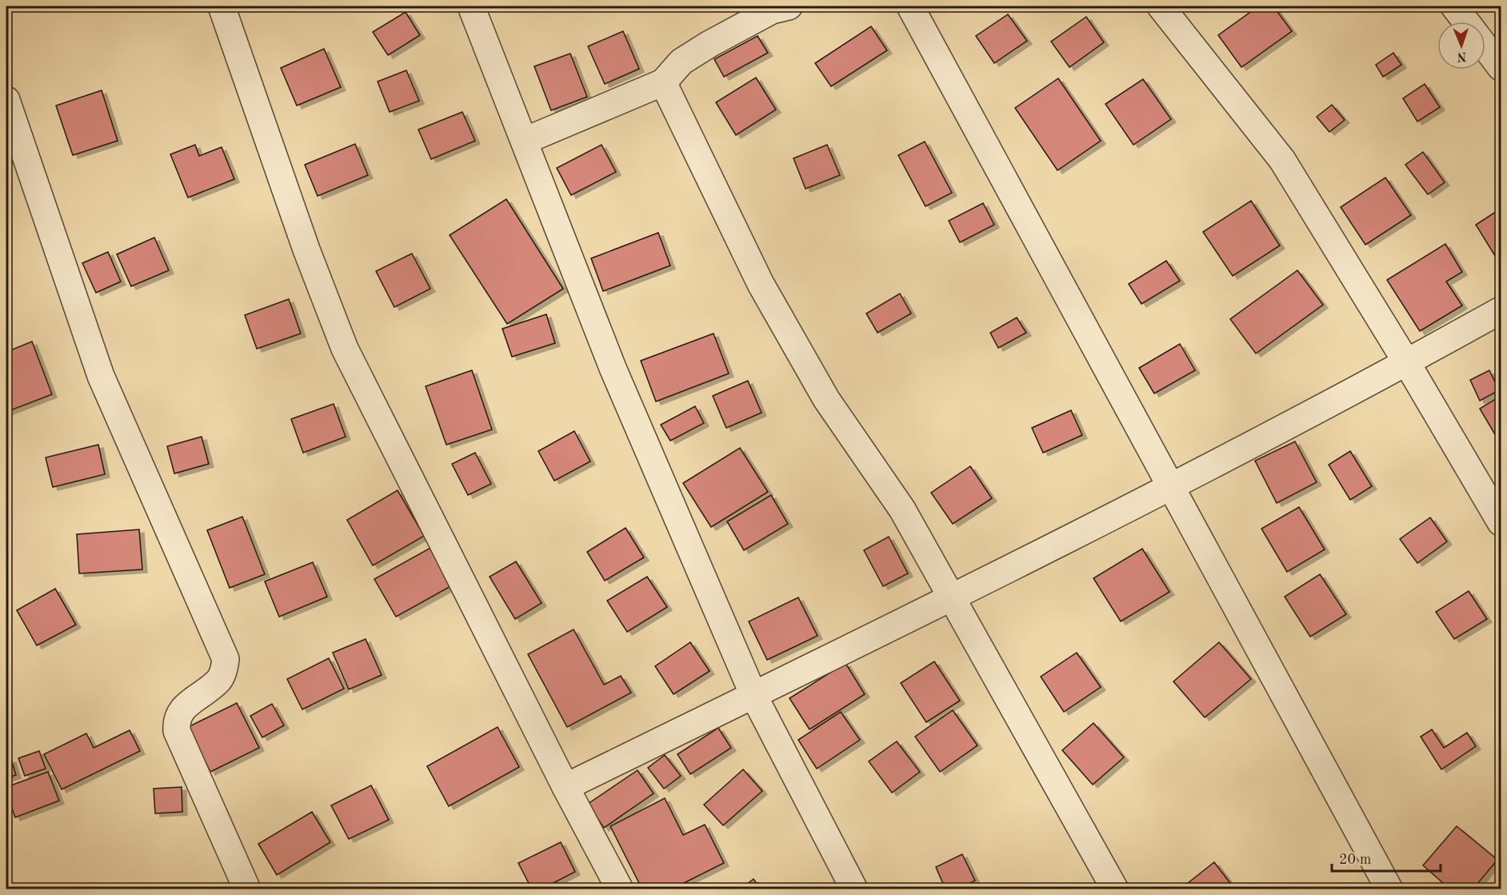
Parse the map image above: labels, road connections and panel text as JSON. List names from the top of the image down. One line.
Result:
{"scale_bar":"20 m","north":"bottom"}
